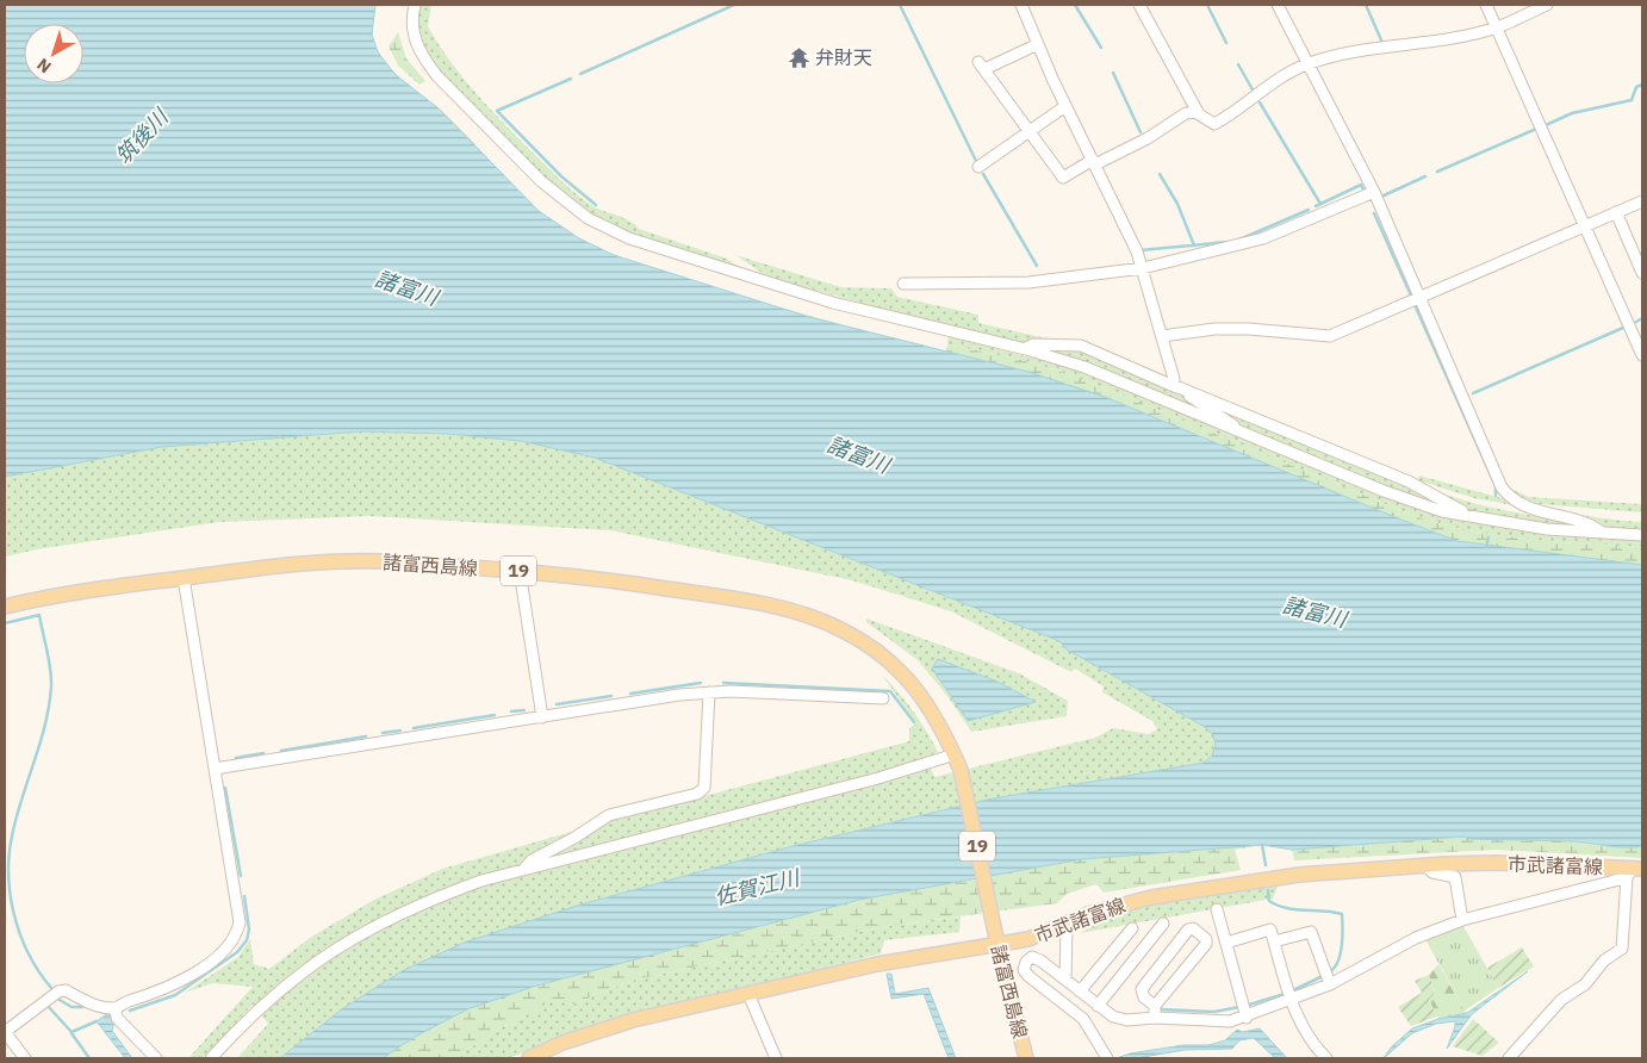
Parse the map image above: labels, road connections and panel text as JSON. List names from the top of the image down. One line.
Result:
{"streets":{"main road":["諸富西島線","19","市武諸富線"]},"crossings":[["諸富西島線","市武諸富線"]],"water":["筑後川","諸富川","佐賀江川"],"places":{"temple":["弁財天"]},"north":"bottom left"}
